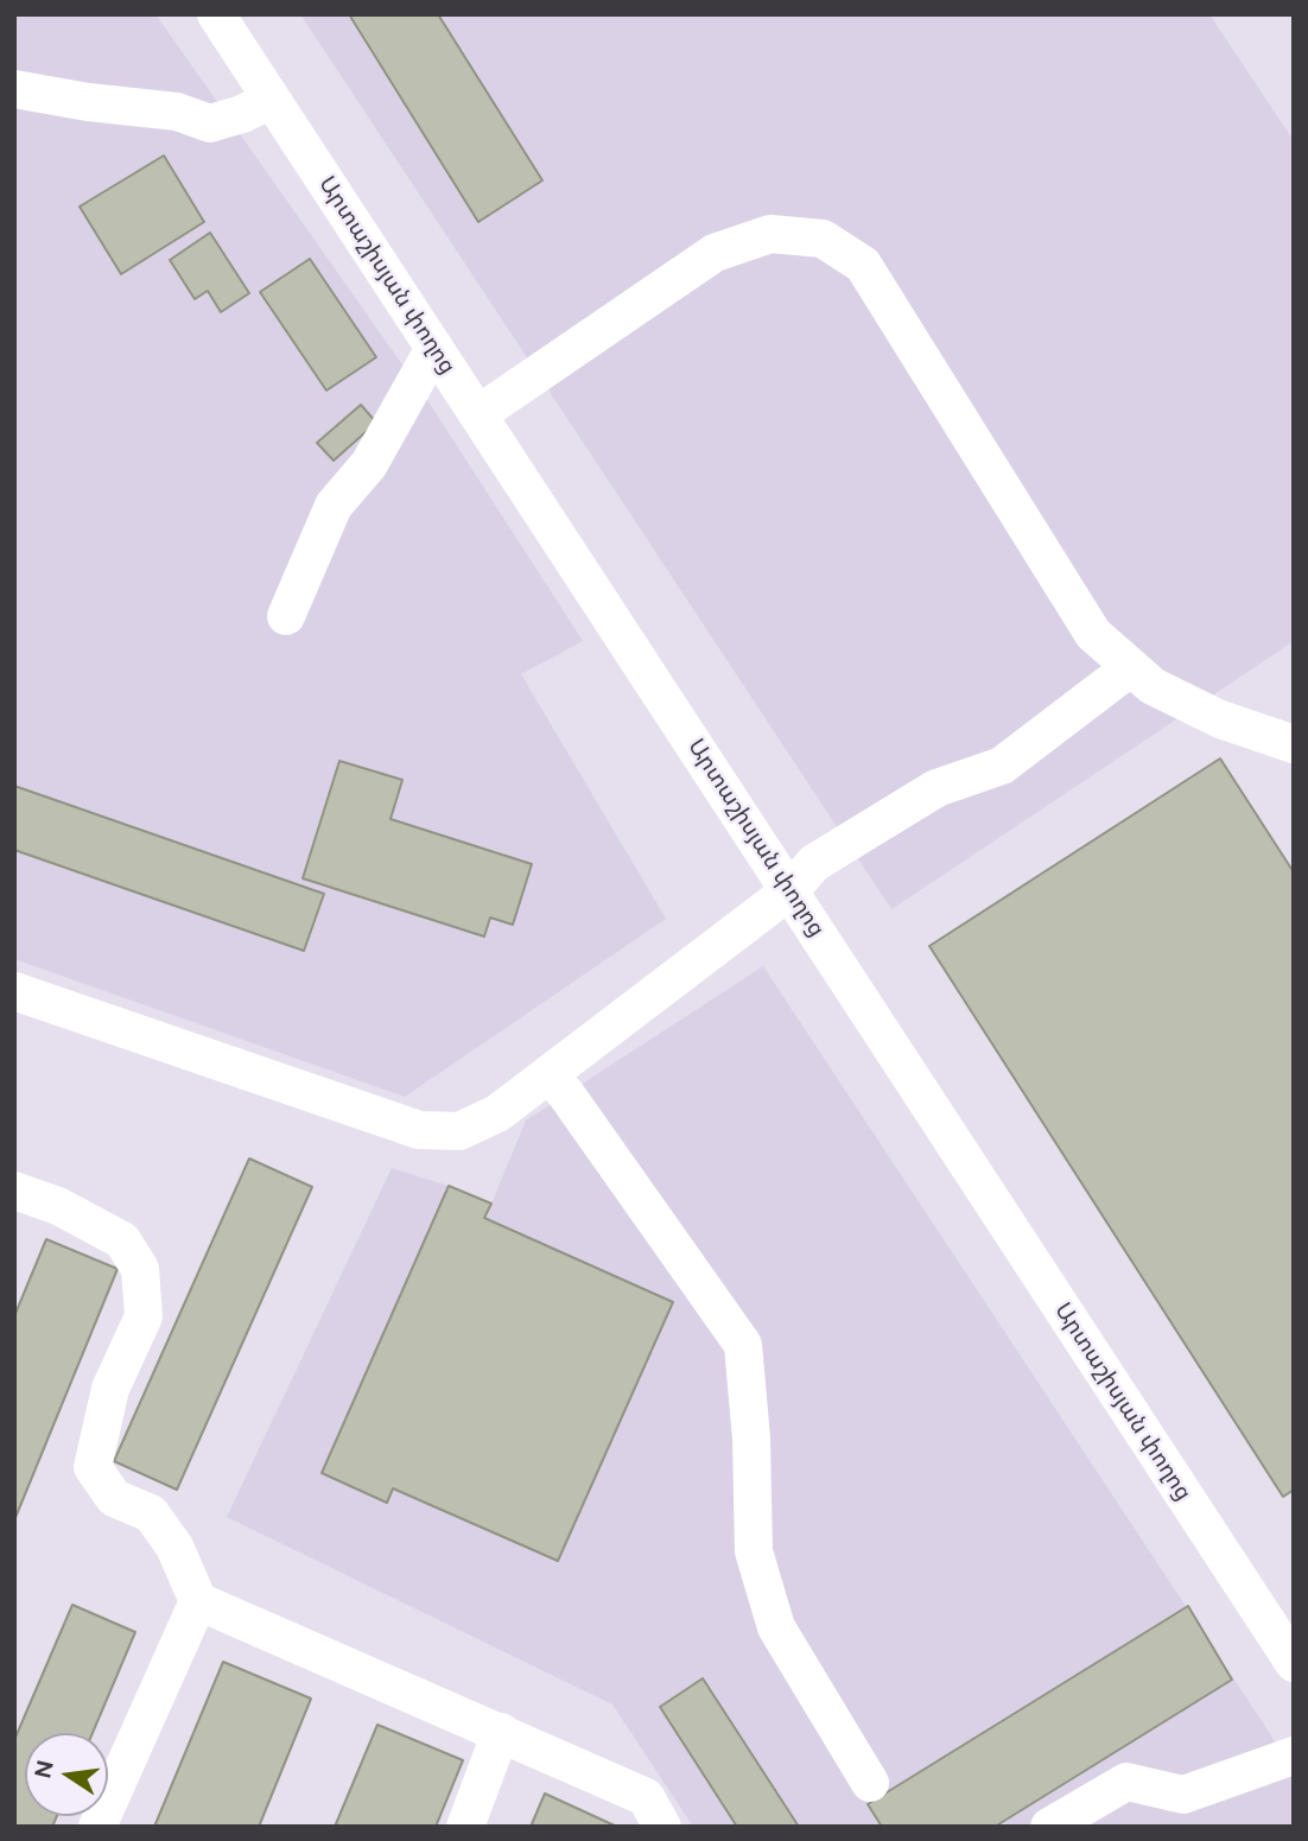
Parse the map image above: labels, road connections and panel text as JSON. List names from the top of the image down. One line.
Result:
{"streets":{"street":["Արտաշիսյան փողոց"]},"north":"left"}
